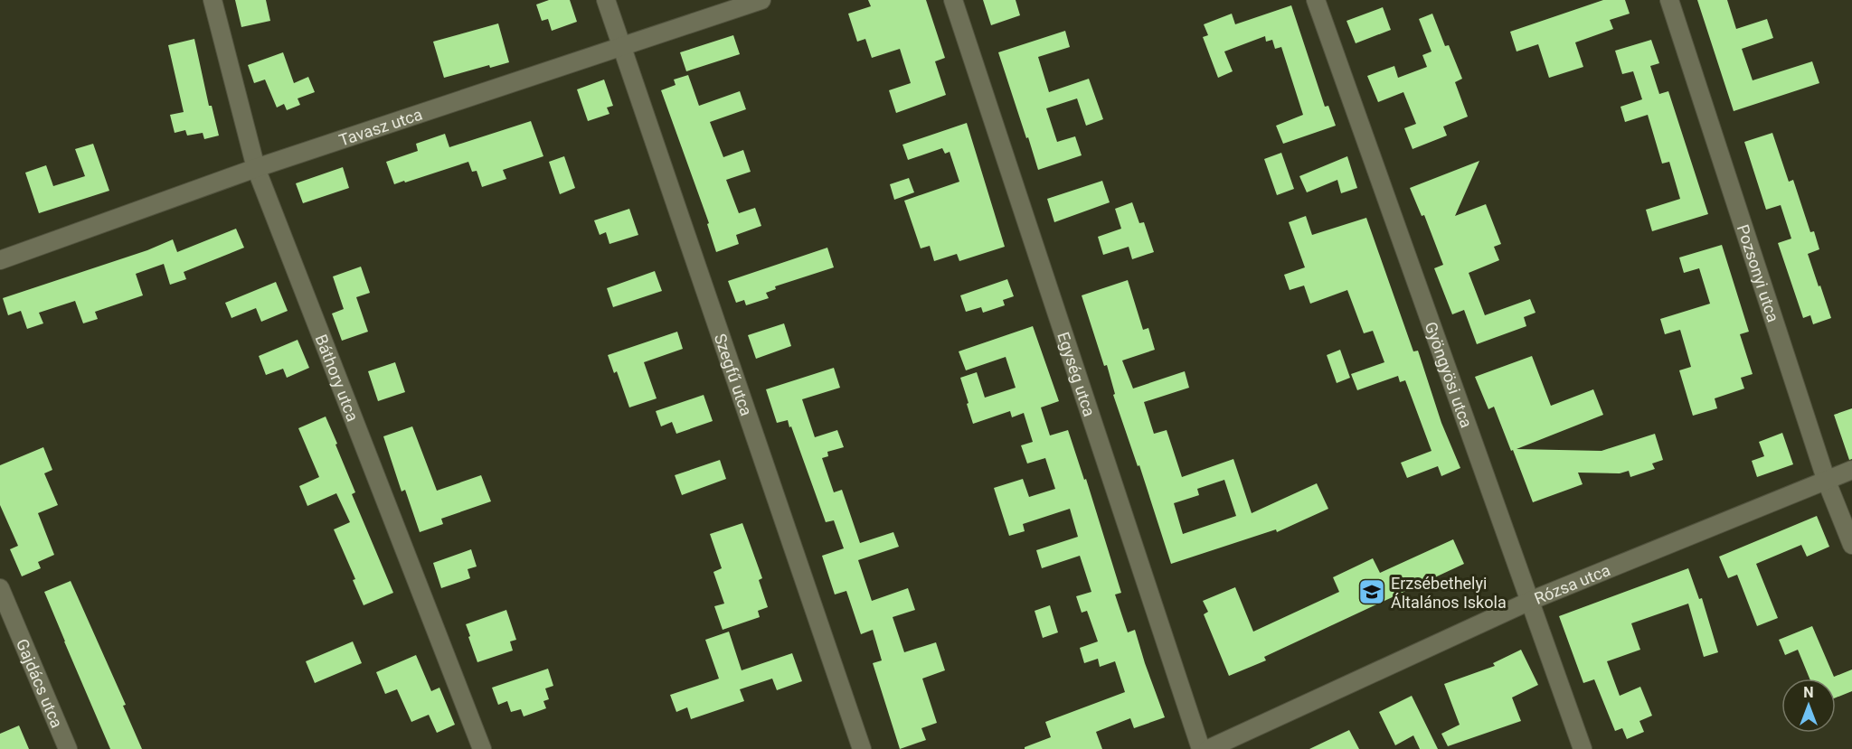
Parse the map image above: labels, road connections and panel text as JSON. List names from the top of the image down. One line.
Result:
{"streets":{"street":["Tavasz utca","Pozsonyi utca","Szegfű utca","Egység utca","Gyöngyösi utca","Báthory utca","Rózsa utca","Gajdács utca"]},"crossings":[["Tavasz utca","Szegfű utca"],["Tavasz utca","Báthory utca"],["Pozsonyi utca","Rózsa utca"],["Gyöngyösi utca","Rózsa utca"]],"places":{"school or university":["Erzsébethelyi Általános Iskola"]},"north":"top"}
